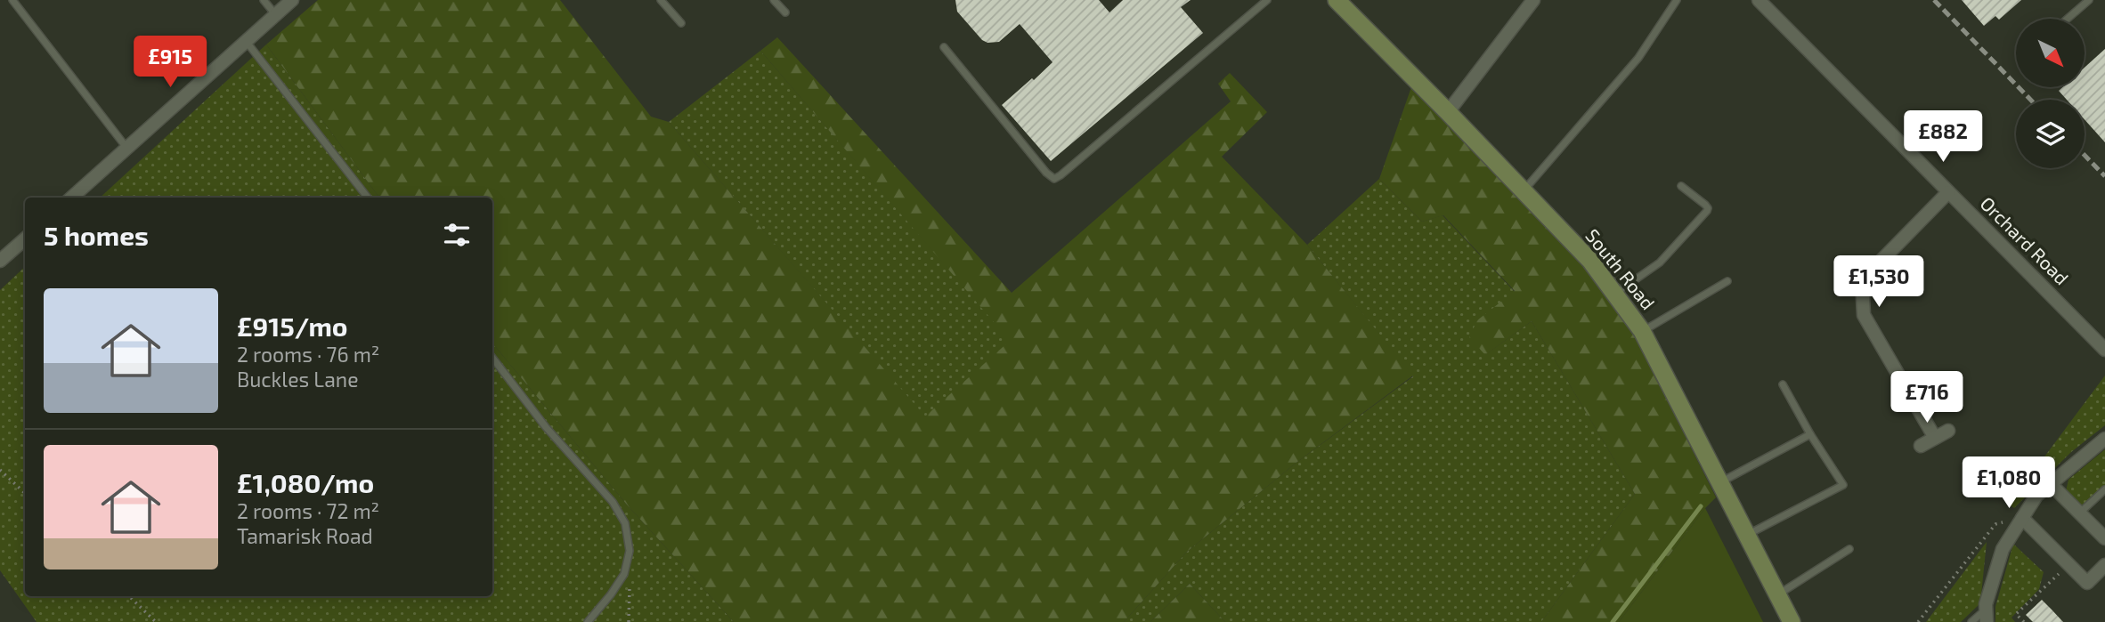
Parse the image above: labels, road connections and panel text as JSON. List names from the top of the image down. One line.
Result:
{"streets":{"main road":["South Road"],"street":["Orchard Road"]},"north":"bottom right","page":{"price":["£915","£882","£1,530","£716","£1,080"],"heading":"5 homes","list":[{"name":"£915/mo","note":"2 rooms · 76 m² · Buckles Lane"},{"name":"£1,080/mo","note":"2 rooms · 72 m² · Tamarisk Road"}]}}
